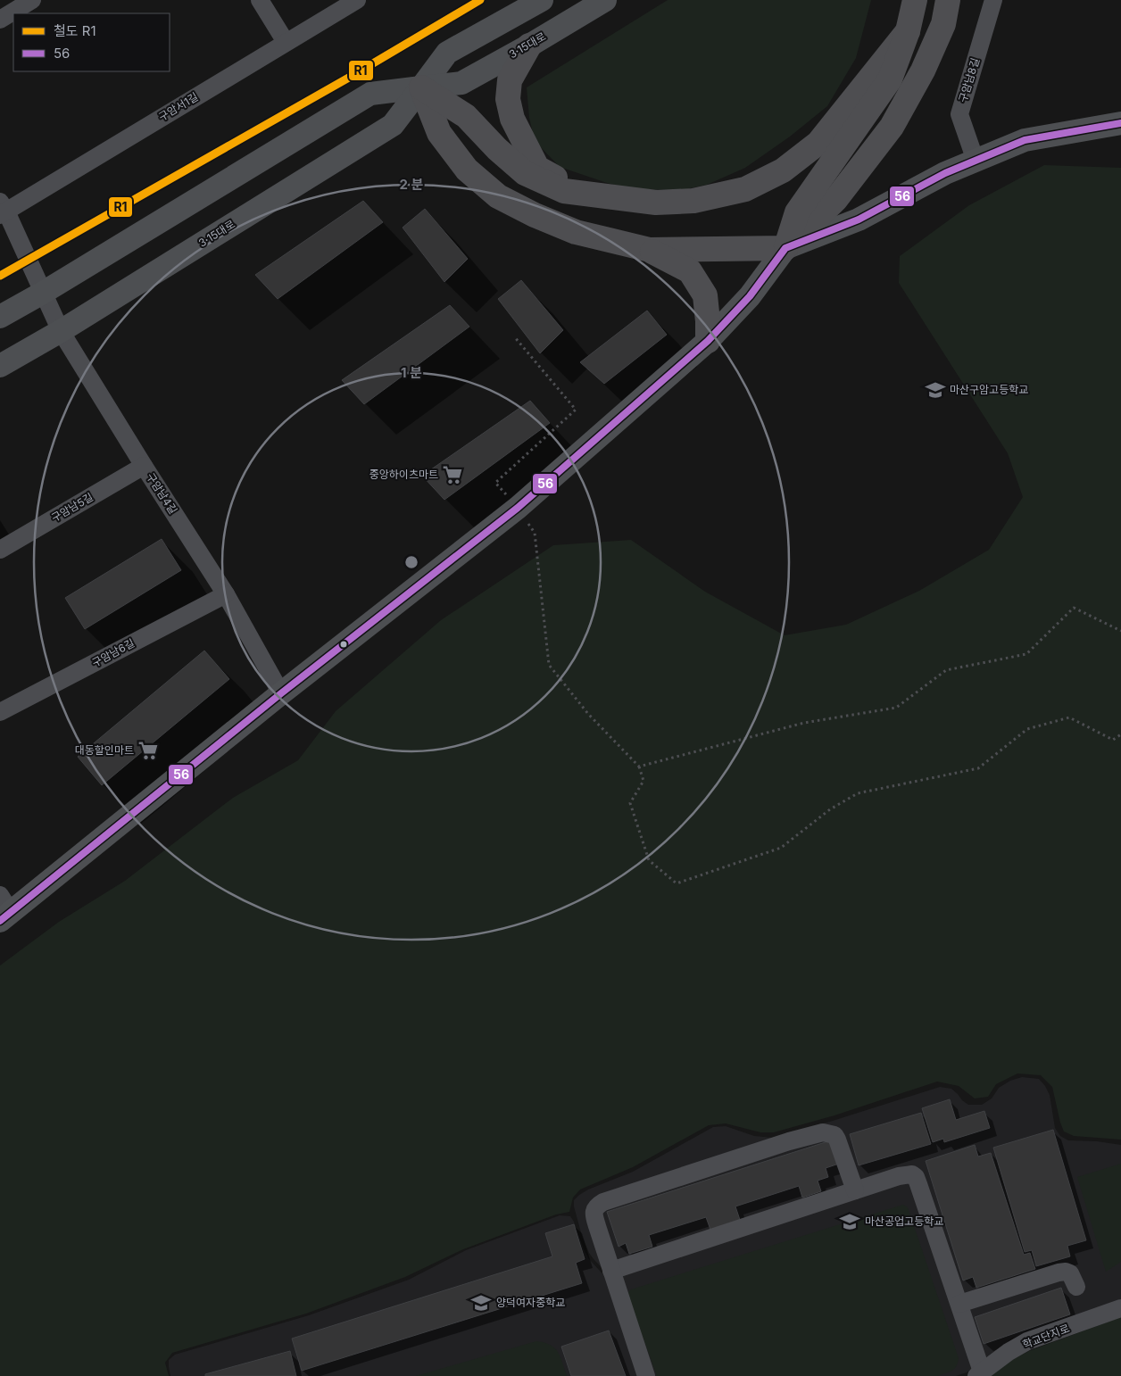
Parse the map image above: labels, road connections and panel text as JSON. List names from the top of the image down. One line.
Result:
{"streets":{"main road":["3·15대로"],"street":["구암남8길","구암서1길","구암남4길","구암남5길","구암남6길","학교단지로"]},"crossings":[["3·15대로","구암남4길"],["구암서1길","구암남4길"],["구암남4길","구암남5길"],["구암남4길","구암남6길"]],"places":{"school or university":["마산구암고등학교","마산공업고등학교","양덕여자중학교"],"supermarket":["중앙하이츠마트","대동할인마트"]},"lines":["rail line R1","transit line 56"],"legend":["철도 R1","56"],"rings":["2 분","1 분"]}
